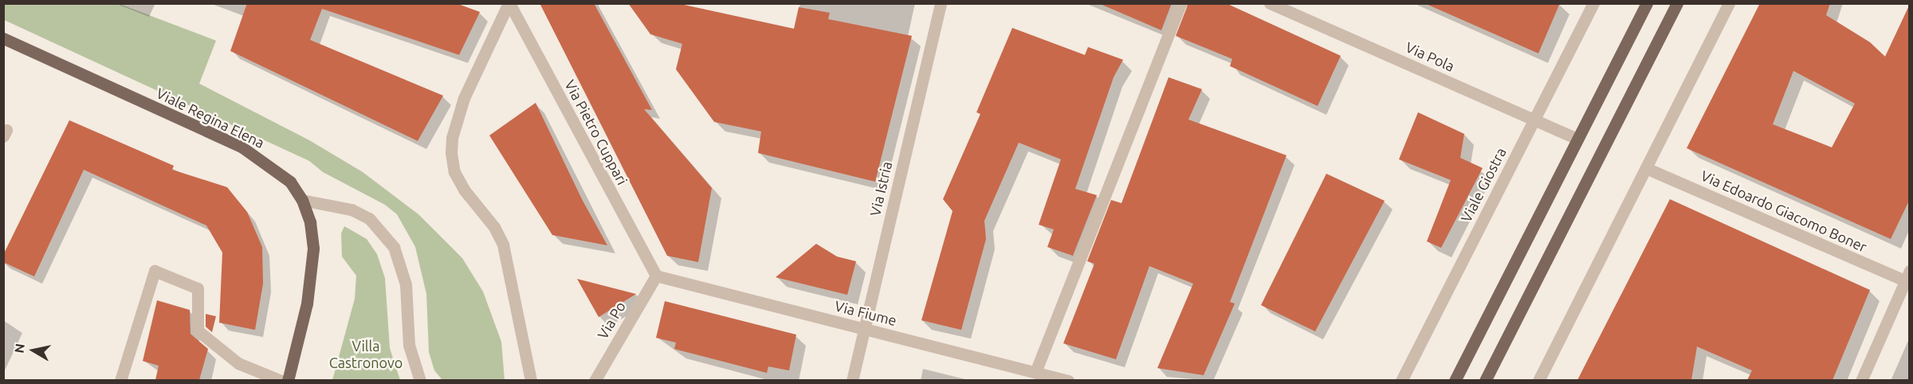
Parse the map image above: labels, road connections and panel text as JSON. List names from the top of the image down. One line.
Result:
{"streets":{"main road":["Viale Regina Elena"],"street":["Via Pola","Via Pietro Cuppari","Viale Giostra","Via Istria","Via Edoardo Giacomo Boner","Via Fiume","Via Po"]},"crossings":[["Via Pola","Viale Giostra"],["Via Pietro Cuppari","Via Fiume"],["Via Pietro Cuppari","Via Po"],["Via Istria","Via Fiume"],["Via Fiume","Via Po"]],"parks":["Villa Castronovo"],"north":"left"}
